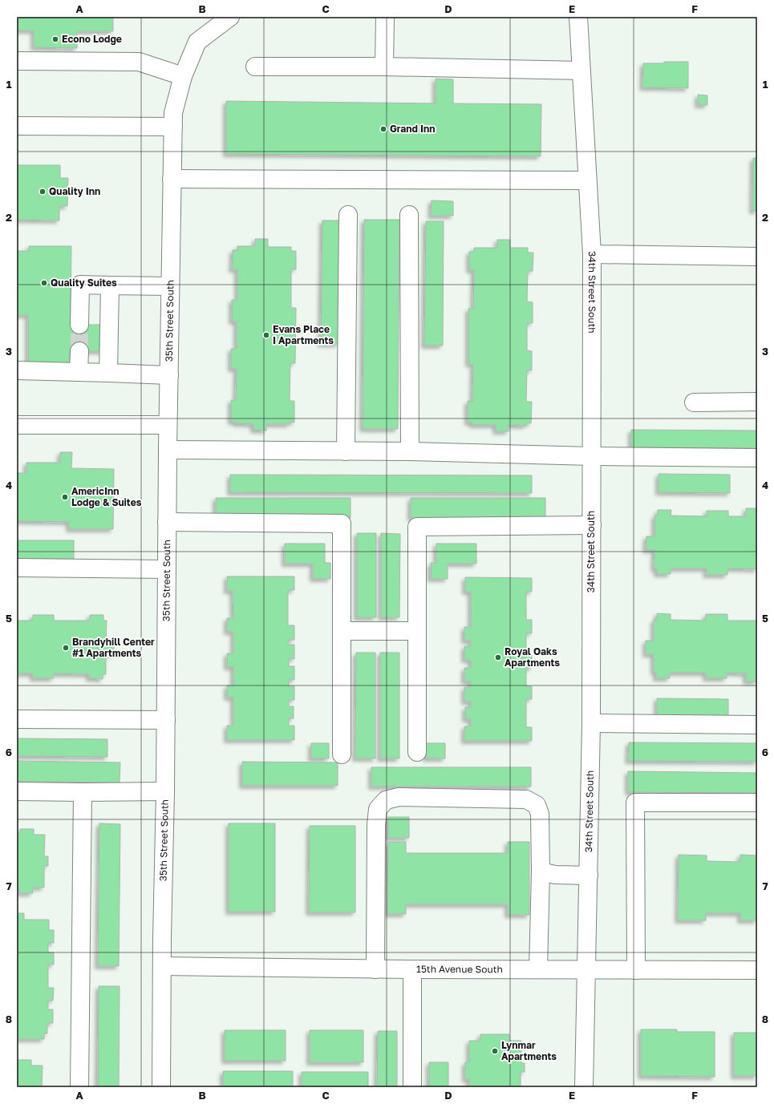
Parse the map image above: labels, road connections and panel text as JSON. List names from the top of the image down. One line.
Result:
{"streets":{"street":["34th Street South","35th Street South","15th Avenue South"]},"crossings":[["34th Street South","15th Avenue South"],["35th Street South","15th Avenue South"]],"places":["Econo Lodge","Grand Inn","Quality Inn","Quality Suites","Evans Place I Apartments","AmericInn Lodge & Suites","Brandyhill Center #1 Apartments","Royal Oaks Apartments","Lynmar Apartments"],"grid":{"columns":["A","B","C","D","E","F"],"rows":["1","2","3","4","5","6","7","8"]}}
